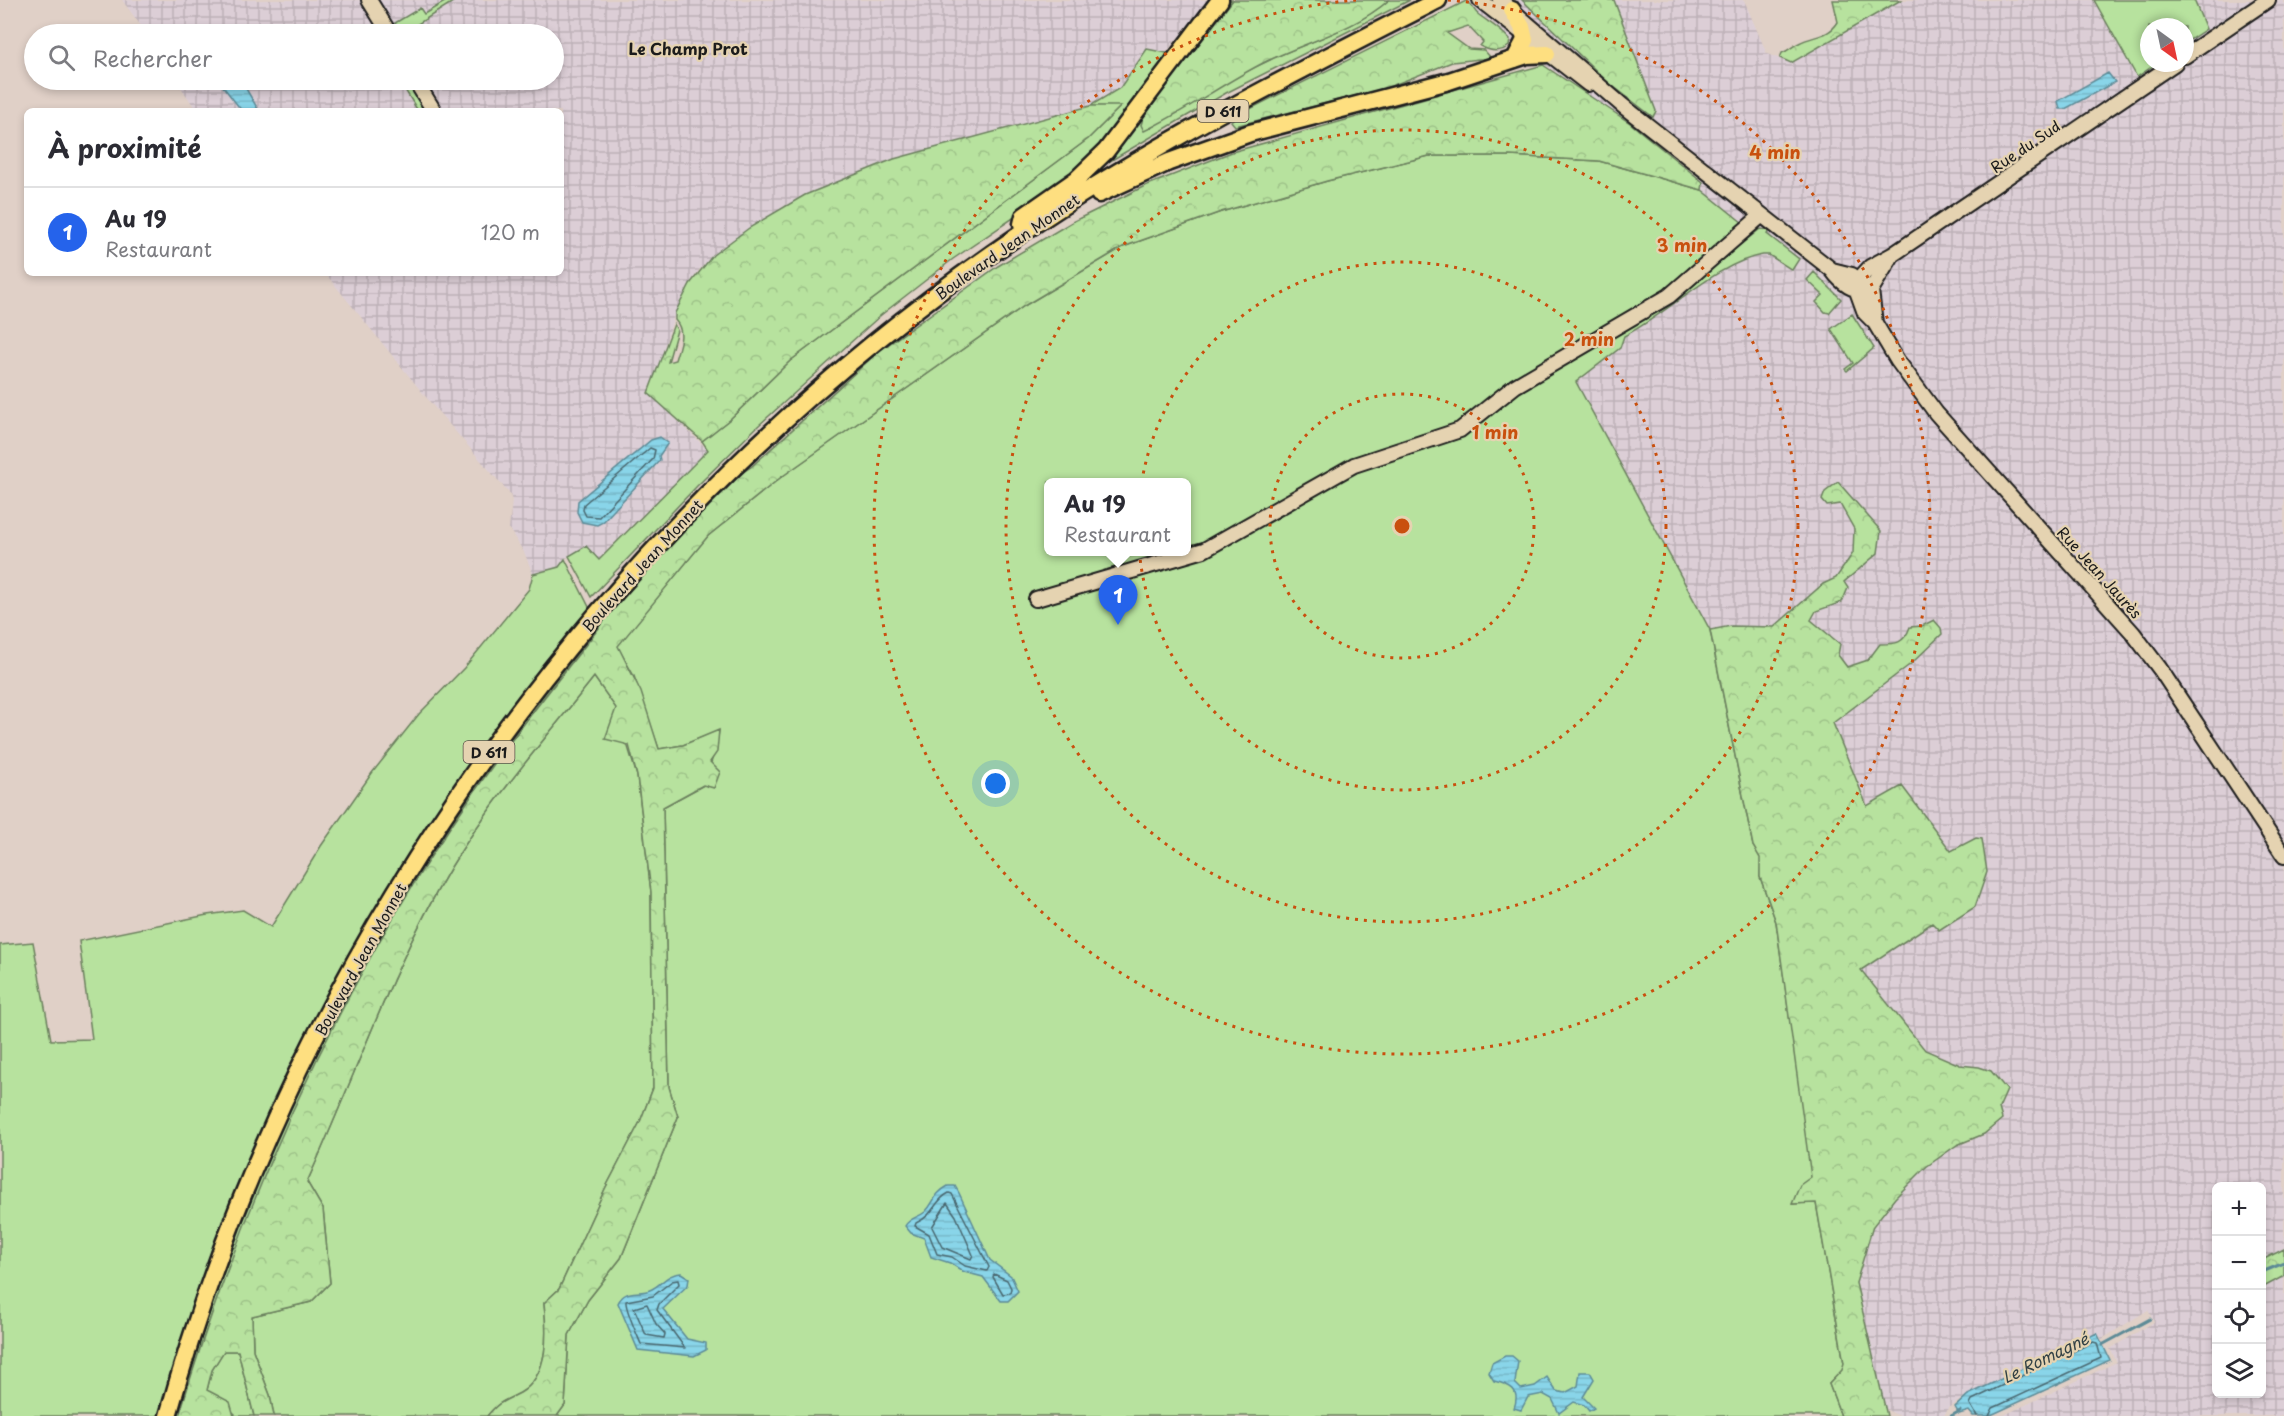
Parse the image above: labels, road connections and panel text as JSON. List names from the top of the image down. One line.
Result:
{"streets":{"main road":["D 611","Boulevard Jean Monnet"],"street":["Rue du Sud","Rue Jean Jaurès"]},"crossings":[["Rue du Sud","Rue Jean Jaurès"]],"districts":["Le Champ Prot"],"water":["Le Romagné"],"north":"bottom right","page":{"search":"Rechercher","heading":"À proximité","list":[{"mark":"1","name":"Au 19","note":"Restaurant","value":"120 m"}],"popup":["Au 19","Restaurant"],"pins":"1","map_buttons":["+","−"]},"rings":["4 min","3 min","2 min","1 min"]}
